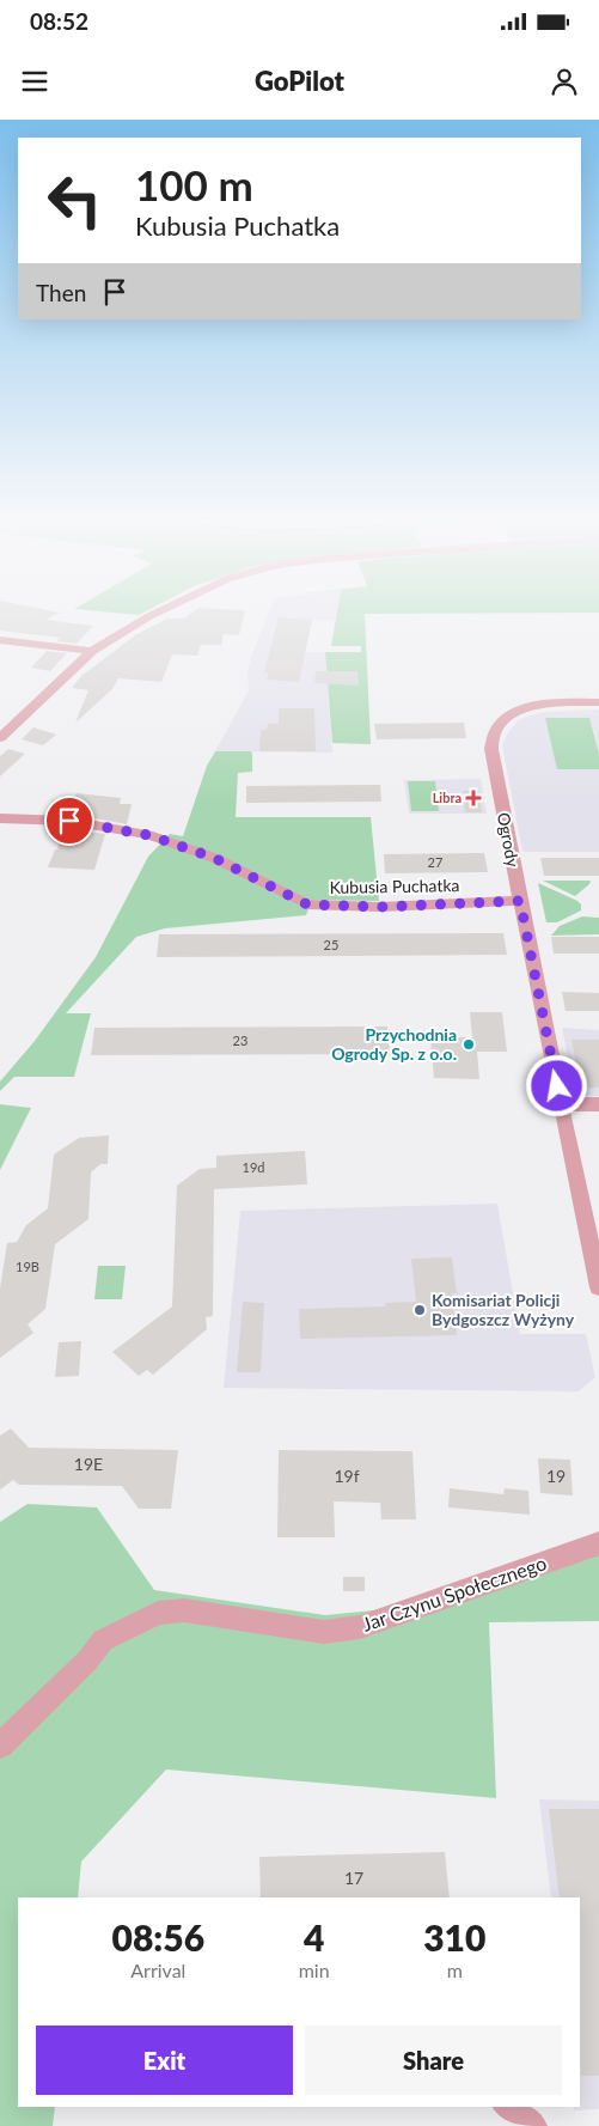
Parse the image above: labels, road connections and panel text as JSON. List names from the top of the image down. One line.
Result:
{"streets":{"street":["Ogrody","Kubusia Puchatka","Jar Czynu Społecznego"]},"crossings":[["Ogrody","Kubusia Puchatka"]],"places":{"health":["Libra"],"other":["Przychodnia Ogrody Sp. z o.o.","Komisariat Policji Bydgoszcz Wyżyny"]},"house_numbers":["27","25","23","19d","19B","19E","19f","19","17"],"page":{"status":"08:52","header":"GoPilot","turn":["100 m","Kubusia Puchatka"],"then":"Then","eta":["08:56","Arrival","4","min","310","m"],"buttons":["Exit","Share"]}}
